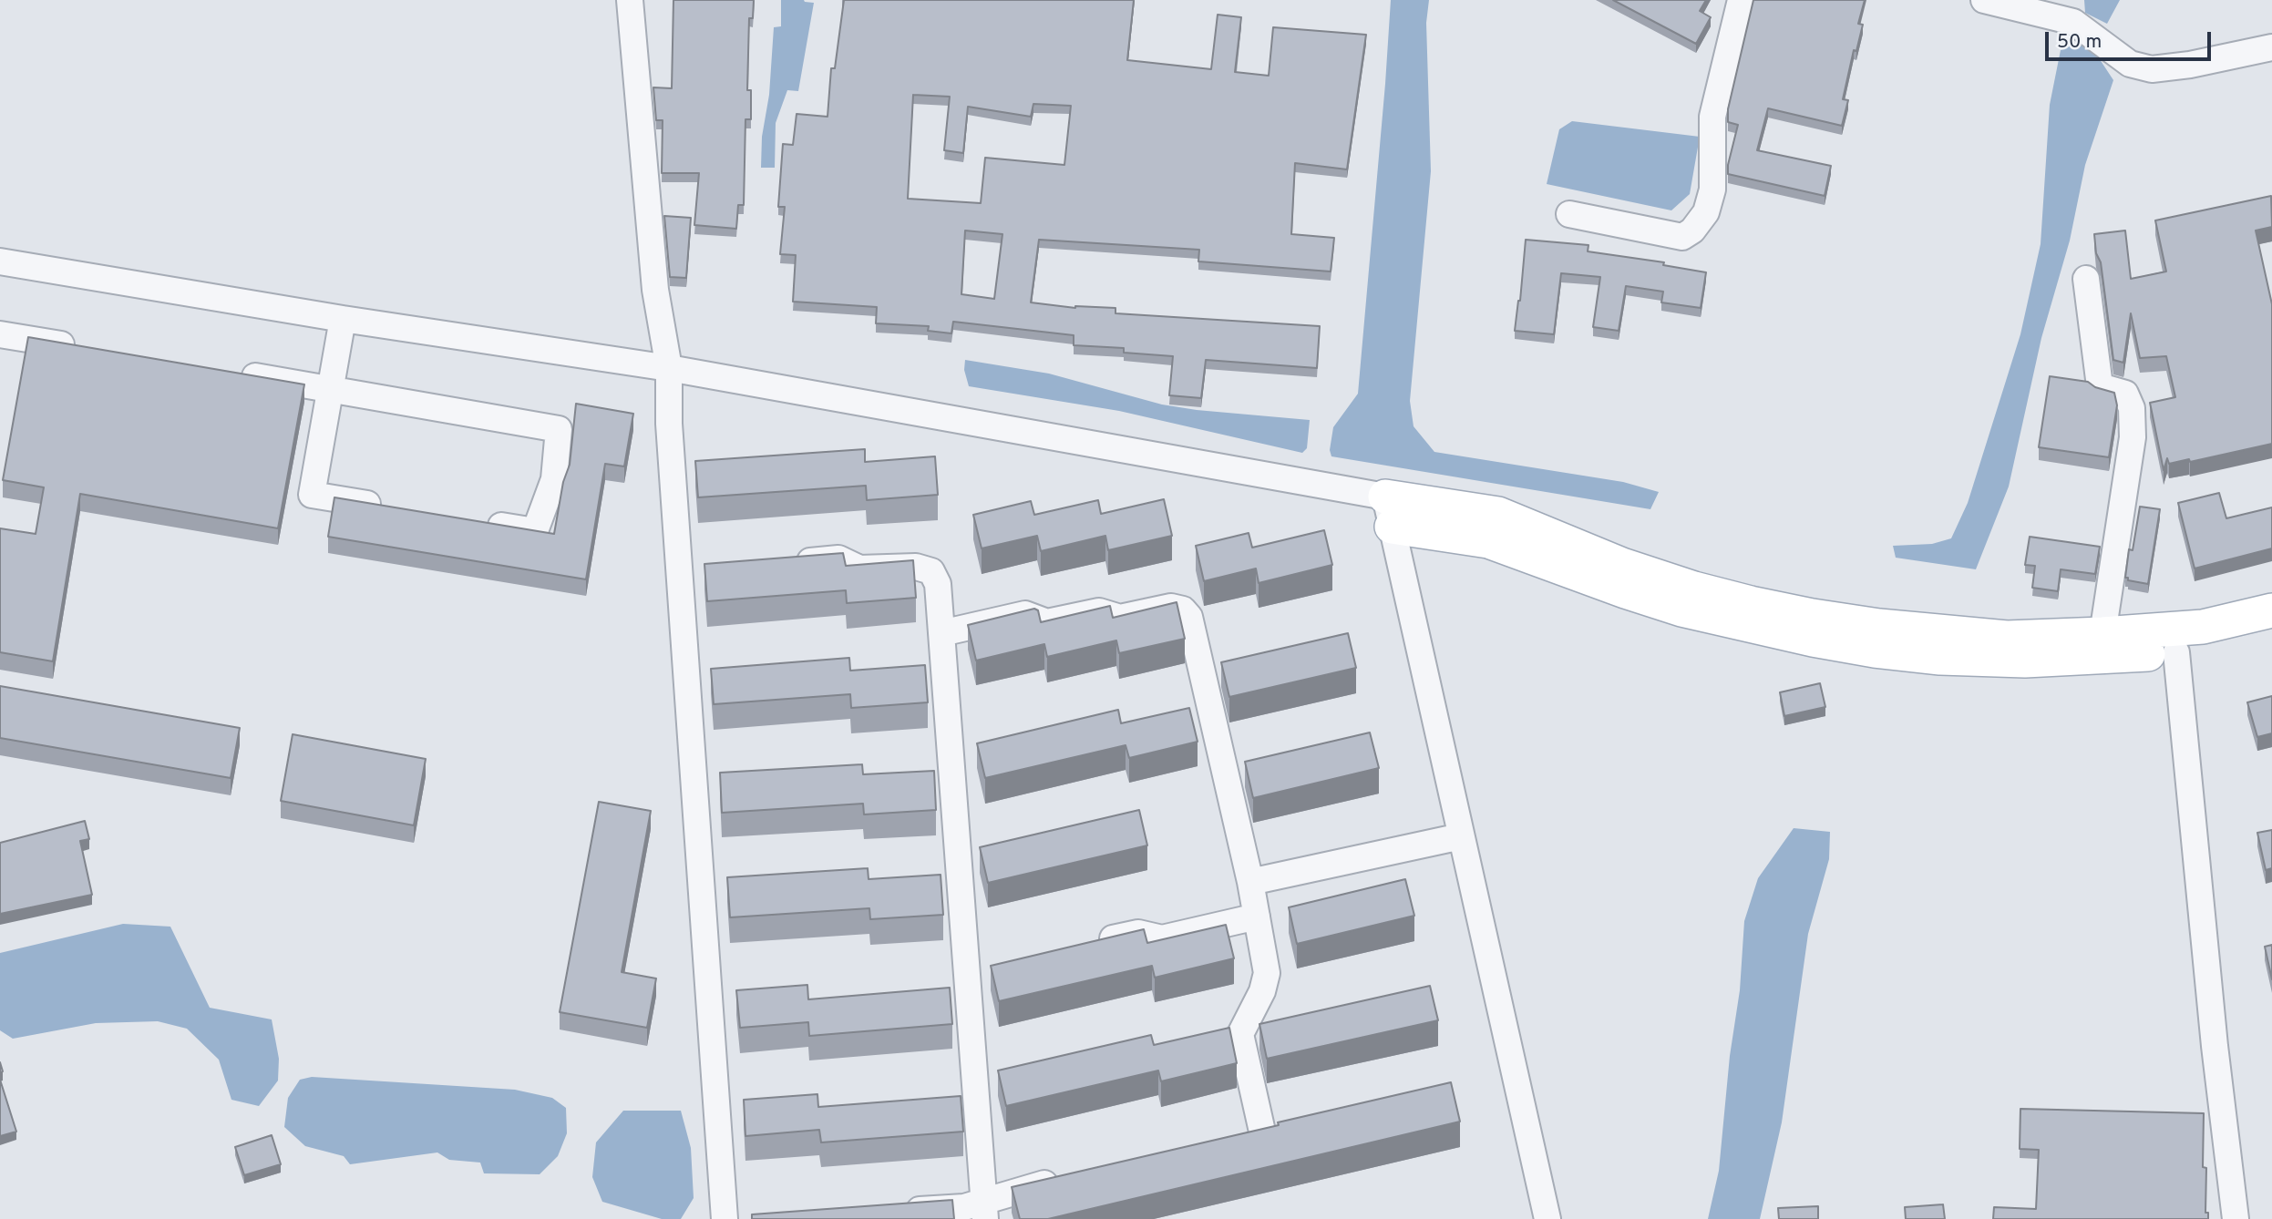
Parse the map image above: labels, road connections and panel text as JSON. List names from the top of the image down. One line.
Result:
{"scale_bar":"50 m"}
